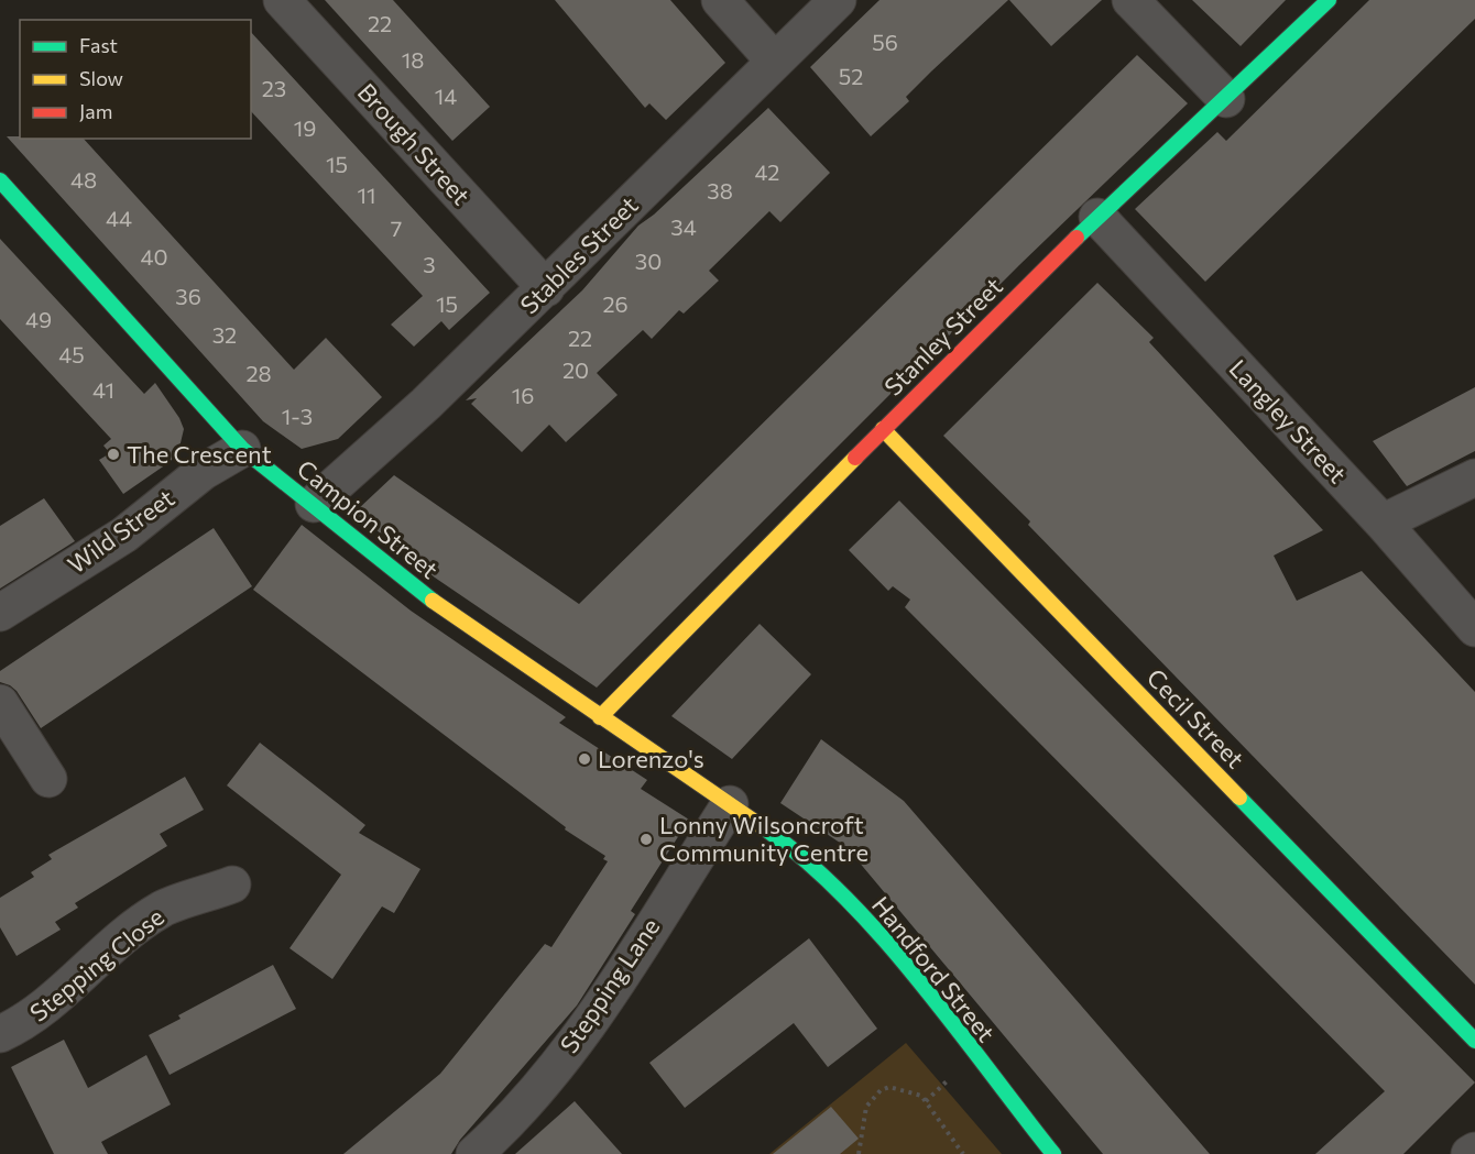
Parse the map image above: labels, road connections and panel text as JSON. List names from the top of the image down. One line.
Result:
{"streets":{"street":["Brough Street","Stables Street","Stanley Street","Langley Street","Campion Street","Wild Street","Cecil Street","Stepping Close","Handford Street","Stepping Lane"]},"crossings":[["Brough Street","Stables Street"],["Stables Street","Campion Street"],["Stanley Street","Langley Street"],["Stanley Street","Campion Street"],["Stanley Street","Cecil Street"],["Stanley Street","Handford Street"],["Campion Street","Wild Street"],["Campion Street","Handford Street"],["Handford Street","Stepping Lane"]],"places":["The Crescent","Lorenzo's","Lonny Wilsoncroft Community Centre"],"house_numbers":["22","56","18","52","23","14","19","15","42","48","38","11","44","34","7","40","30","3","36","15","26","49","32","22","45","20","28","41","16","1-3"],"legend":["Fast","Slow","Jam"]}
